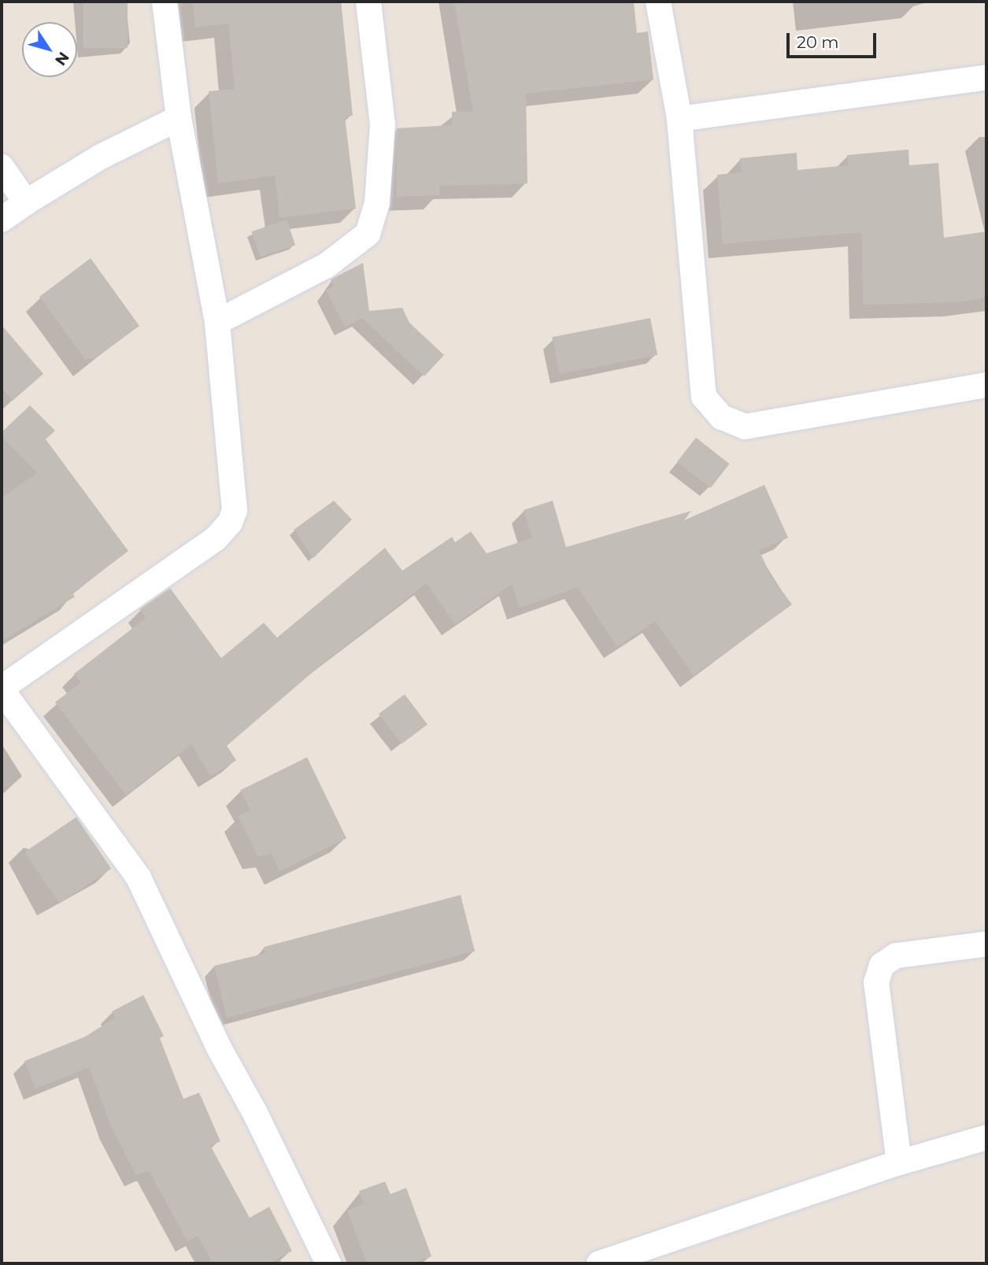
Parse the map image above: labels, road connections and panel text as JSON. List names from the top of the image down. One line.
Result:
{"scale_bar":"20 m","north":"bottom right"}
